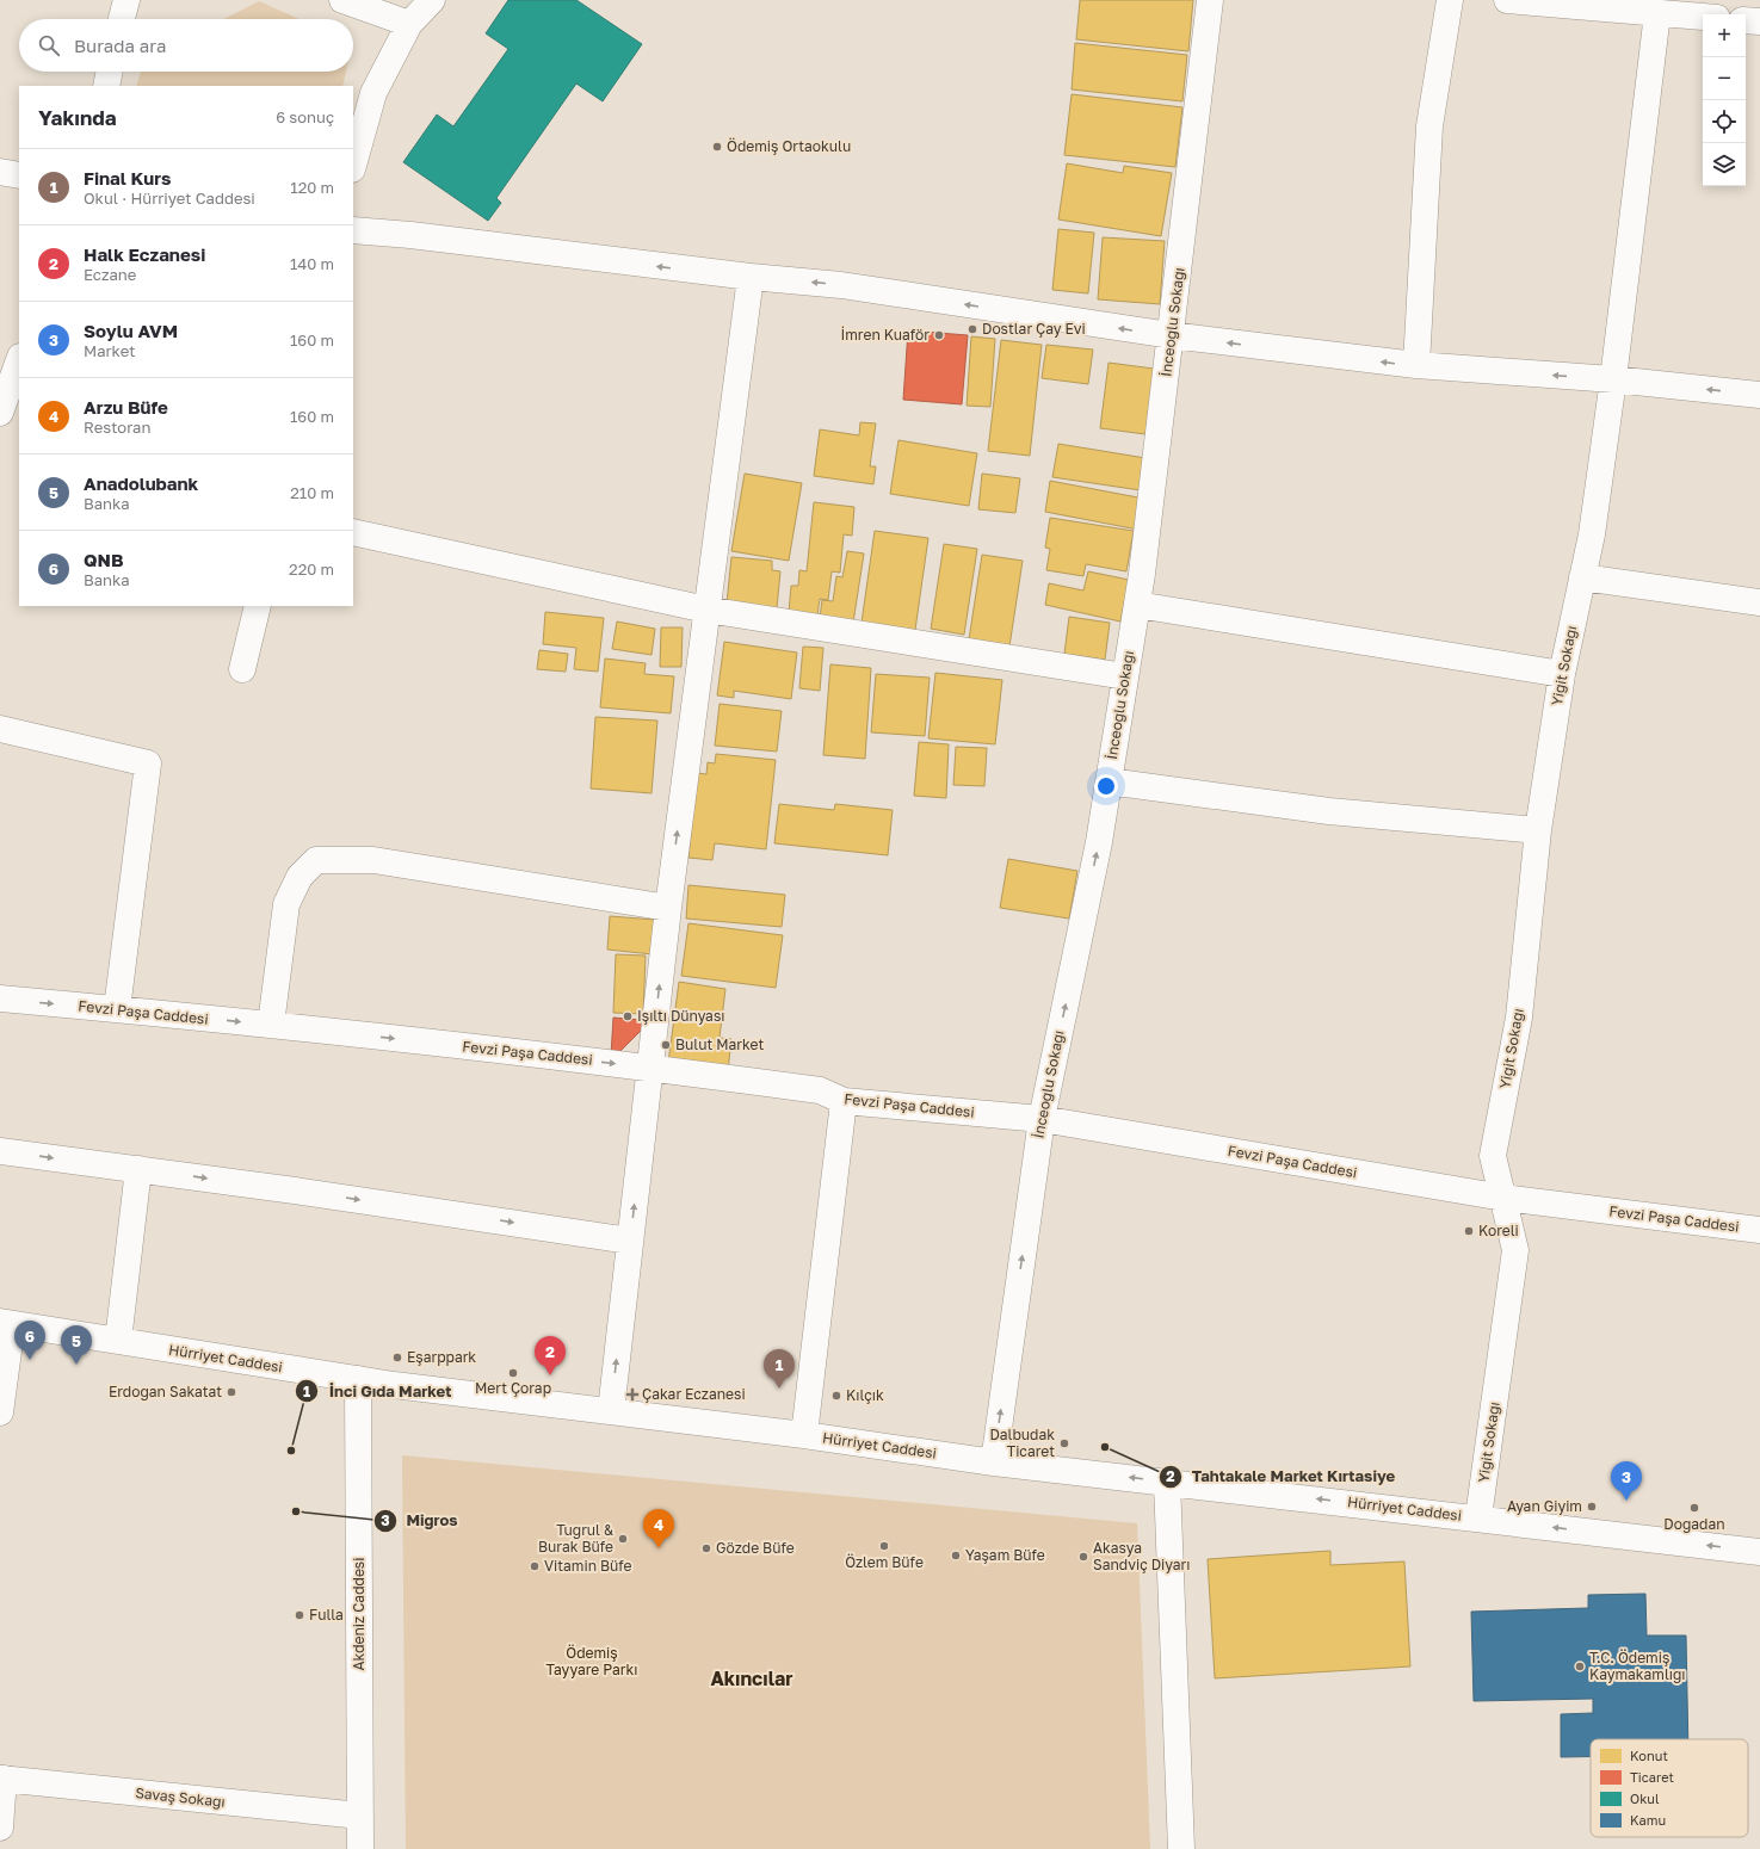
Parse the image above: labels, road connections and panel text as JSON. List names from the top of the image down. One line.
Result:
{"streets":{"street":["İnceoğlu Sokağı","Yiğit Sokağı","Fevzi Paşa Caddesi","Hürriyet Caddesi","Akdeniz Caddesi","Savaş Sokağı"]},"crossings":[["İnceoğlu Sokağı","Fevzi Paşa Caddesi"],["İnceoğlu Sokağı","Hürriyet Caddesi"],["Yiğit Sokağı","Fevzi Paşa Caddesi"],["Yiğit Sokağı","Hürriyet Caddesi"],["Hürriyet Caddesi","Akdeniz Caddesi"],["Akdeniz Caddesi","Savaş Sokağı"]],"one_way":["Hürriyet Caddesi"],"districts":["Akıncılar"],"parks":["Ödemiş Tayyare Parkı"],"places":{"other":["Ödemiş Ortaokulu","Dostlar Çay Evi","İmren Kuaför","Işıltı Dünyası","Bulut Market","Koreli","Eşarppark","Mert Çorap","Erdoğan Sakatat","Kılçık","Dalbudak Ticaret","Tahtakale Market Kırtasiye","İnci Gıda Market","Ayan Giyim","Doğadan","Migros","Tuğrul & Burak Büfe","Özlem Büfe","Gözde Büfe","Yaşam Büfe","Akasya Sandviç Diyarı","Vitamin Büfe","Fulla","T.C. Ödemiş Kaymakamlığı"],"health":["Çakar Eczanesi"]},"legend":["Konut","Ticaret","Okul","Kamu"],"page":{"map_buttons":["+","−"],"search":"Burada ara","heading":["Yakında","6 sonuç"],"list":[{"mark":"1","name":"Final Kurs","note":"Okul · Hürriyet Caddesi","value":"120 m"},{"mark":"2","name":"Halk Eczanesi","note":"Eczane","value":"140 m"},{"mark":"3","name":"Soylu AVM","note":"Market","value":"160 m"},{"mark":"4","name":"Arzu Büfe","note":"Restoran","value":"160 m"},{"mark":"5","name":"Anadolubank","note":"Banka","value":"210 m"},{"mark":"6","name":"QNB","note":"Banka","value":"220 m"}],"pins":["6","5","2","1","3","4"]}}
